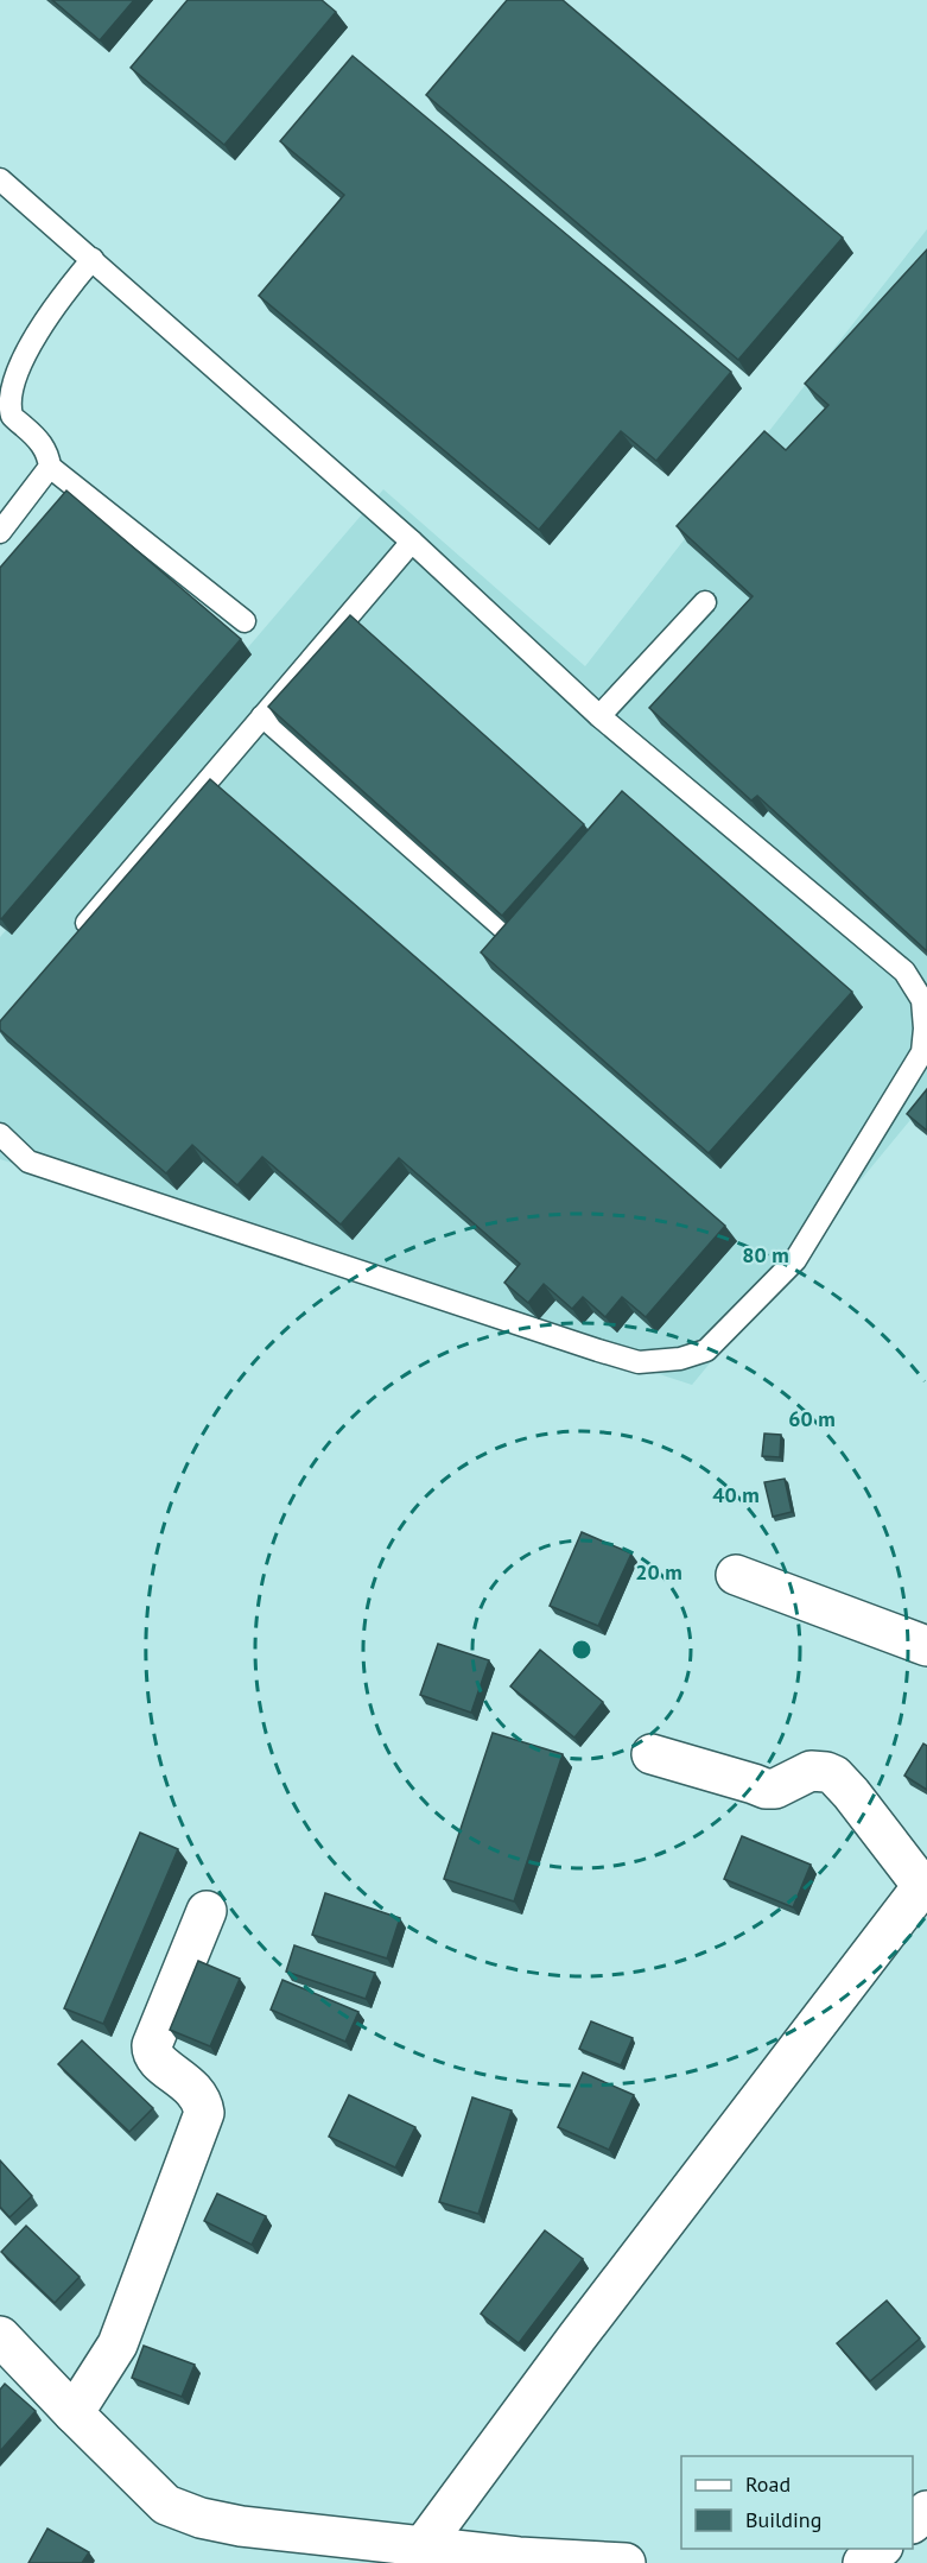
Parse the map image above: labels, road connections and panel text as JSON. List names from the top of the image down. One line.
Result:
{"legend":["Road","Building"],"rings":["80 m","60 m","40 m","20 m"]}
